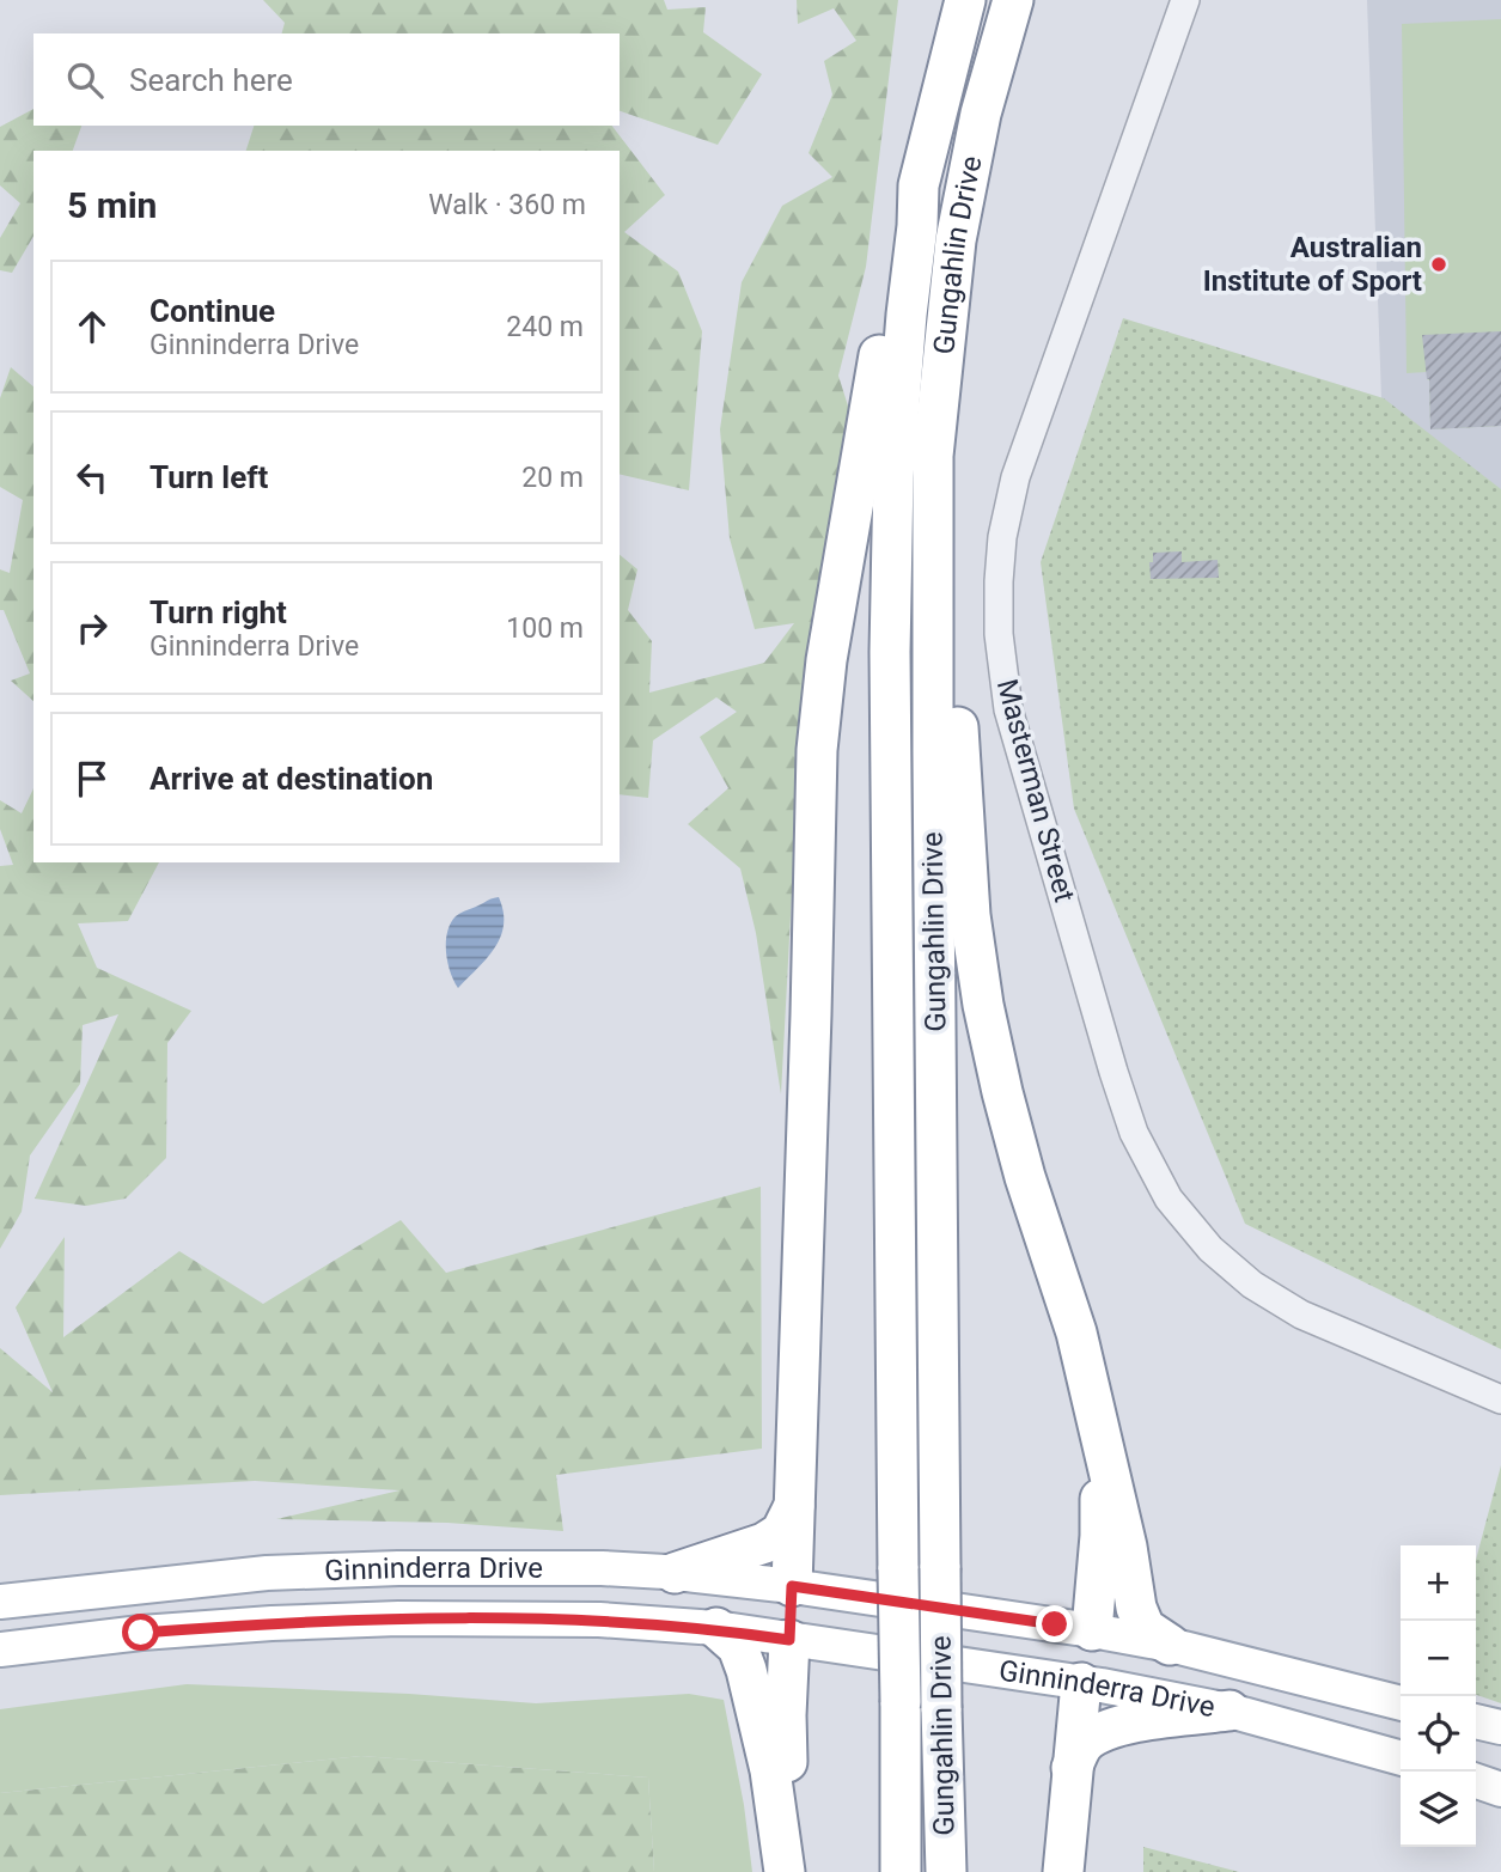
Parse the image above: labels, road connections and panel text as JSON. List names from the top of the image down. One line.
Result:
{"streets":{"highway":["Gungahlin Drive"],"main road":["Ginninderra Drive"],"street":["Masterman Street"]},"places":["Australian Institute of Sport"],"page":{"search":"Search here","heading":["5 min","Walk · 360 m"],"list":[["Continue","Ginninderra Drive","240 m"],["Turn left","20 m"],["Turn right","Ginninderra Drive","100 m"],"Arrive at destination"],"map_buttons":["+","−"]}}
